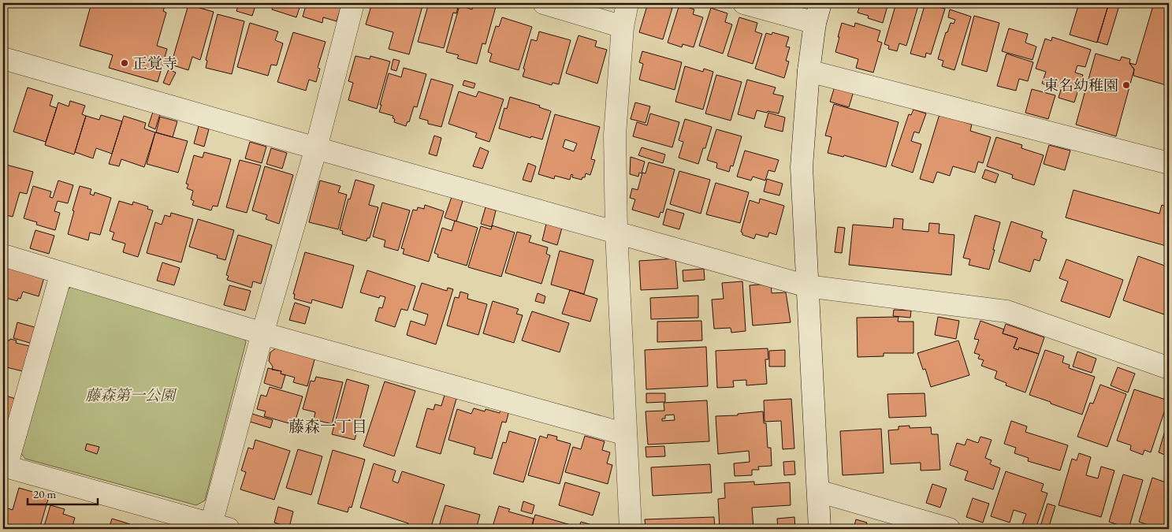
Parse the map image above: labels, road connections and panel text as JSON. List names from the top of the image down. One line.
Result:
{"districts":["藤森一丁目"],"parks":["藤森第一公園"],"places":["正覚寺","東名幼稚園"],"scale_bar":"20 m"}
